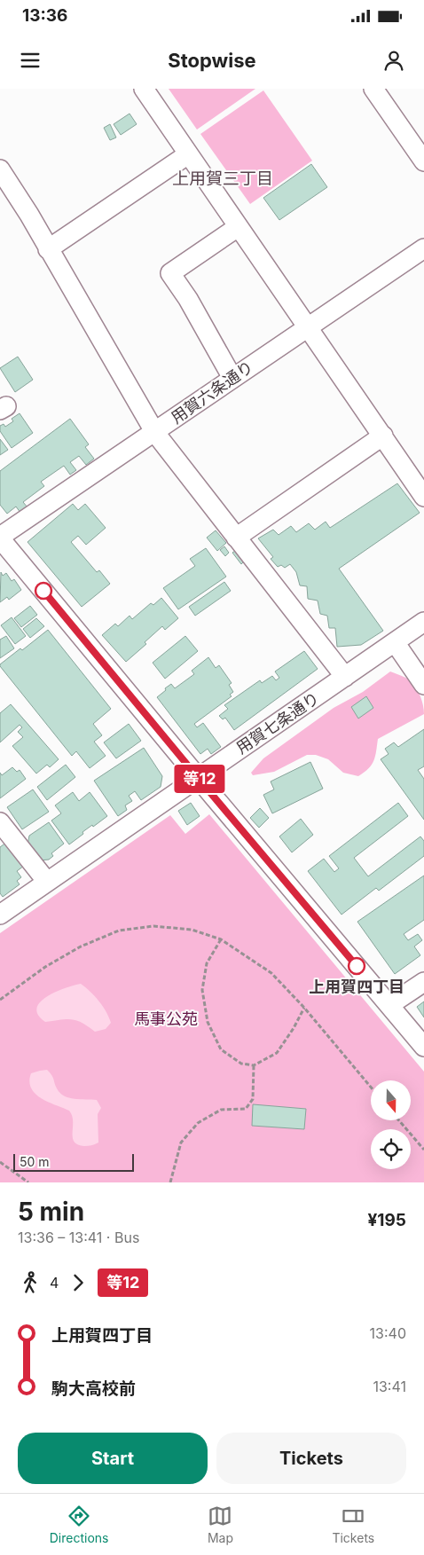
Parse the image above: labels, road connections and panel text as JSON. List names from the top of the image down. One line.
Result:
{"streets":{"street":["用賀六条通り","用賀七条通り"]},"districts":["上用賀三丁目"],"parks":["馬事公苑"],"places":["上用賀四丁目"],"lines":["bus line 等12"],"scale_bar":"50 m","north":"bottom","page":{"status":"13:36","header":"Stopwise","on_map":"等12","scale":"50 m","heading":["5 min","13:36 – 13:41 · Bus","¥195"],"legs":["4","等12"],"list":[{"name":"上用賀四丁目","value":"13:40"},{"name":"駒大高校前","value":"13:41"}],"buttons":["Start","Tickets"],"tabs":["Directions","Map","Tickets"]}}
